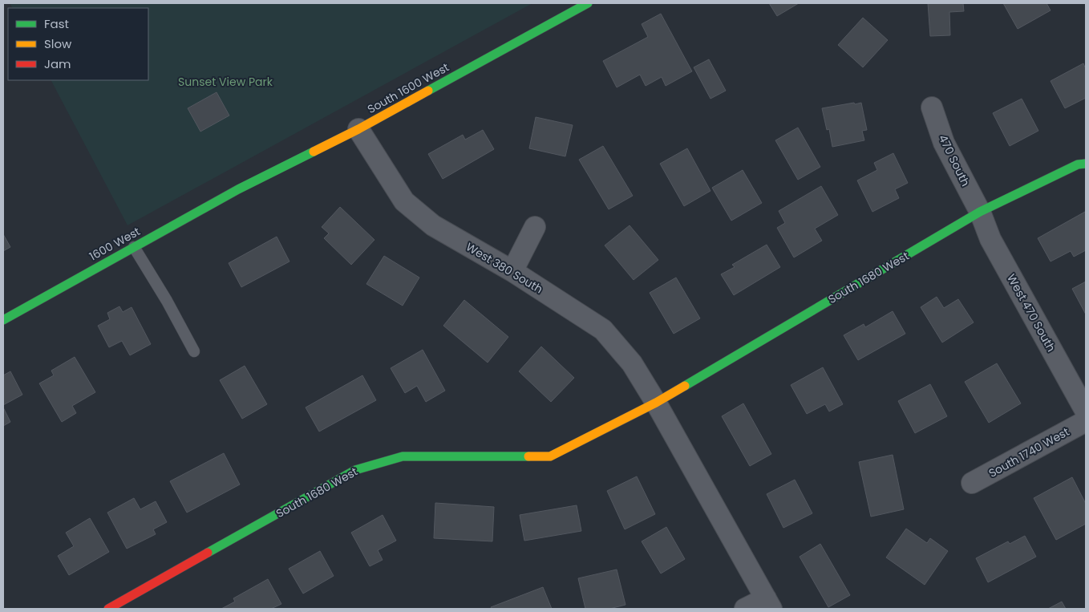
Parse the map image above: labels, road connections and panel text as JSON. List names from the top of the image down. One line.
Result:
{"streets":{"street":["South 1600 West","470 South","1600 West","West 380 South","South 1680 West","West 470 South","South 1740 West"]},"crossings":[["South 1600 West","1600 West"],["South 1600 West","West 380 South"],["470 South","South 1680 West"],["470 South","West 470 South"],["West 380 South","South 1680 West"],["South 1680 West","West 470 South"]],"parks":["Sunset View Park"],"legend":["Fast","Slow","Jam"]}
